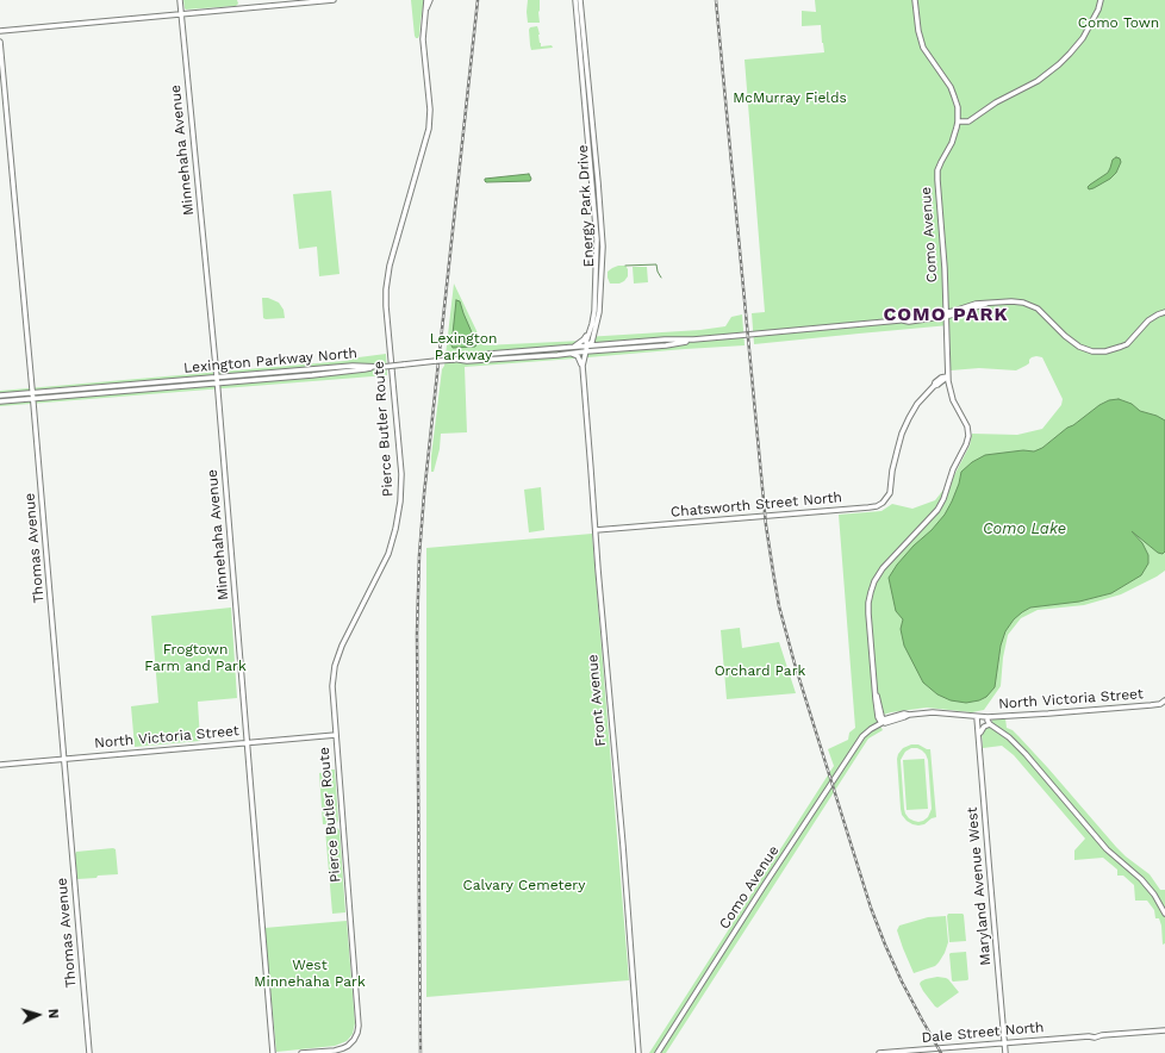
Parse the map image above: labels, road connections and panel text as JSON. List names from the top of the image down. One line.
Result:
{"streets":{"street":["Minnehaha Avenue","Energy Park Drive","Como Avenue","Lexington Parkway North","Pierce Butler Route","Chatsworth Street North","Thomas Avenue","North Victoria Street","Front Avenue","Maryland Avenue West","Dale Street North"]},"crossings":[["Minnehaha Avenue","Lexington Parkway North"],["Minnehaha Avenue","North Victoria Street"],["Energy Park Drive","Front Avenue"],["Como Avenue","Chatsworth Street North"],["Lexington Parkway North","Thomas Avenue"],["Pierce Butler Route","North Victoria Street"],["Chatsworth Street North","Front Avenue"],["Thomas Avenue","North Victoria Street"],["North Victoria Street","Maryland Avenue West"],["Maryland Avenue West","Dale Street North"]],"districts":["COMO PARK"],"water":["Como Lake"],"parks":["Como Town","McMurray Fields","Lexington Parkway","Frogtown Farm and Park","Orchard Park","Calvary Cemetery","West Minnehaha Park"],"north":"right"}
